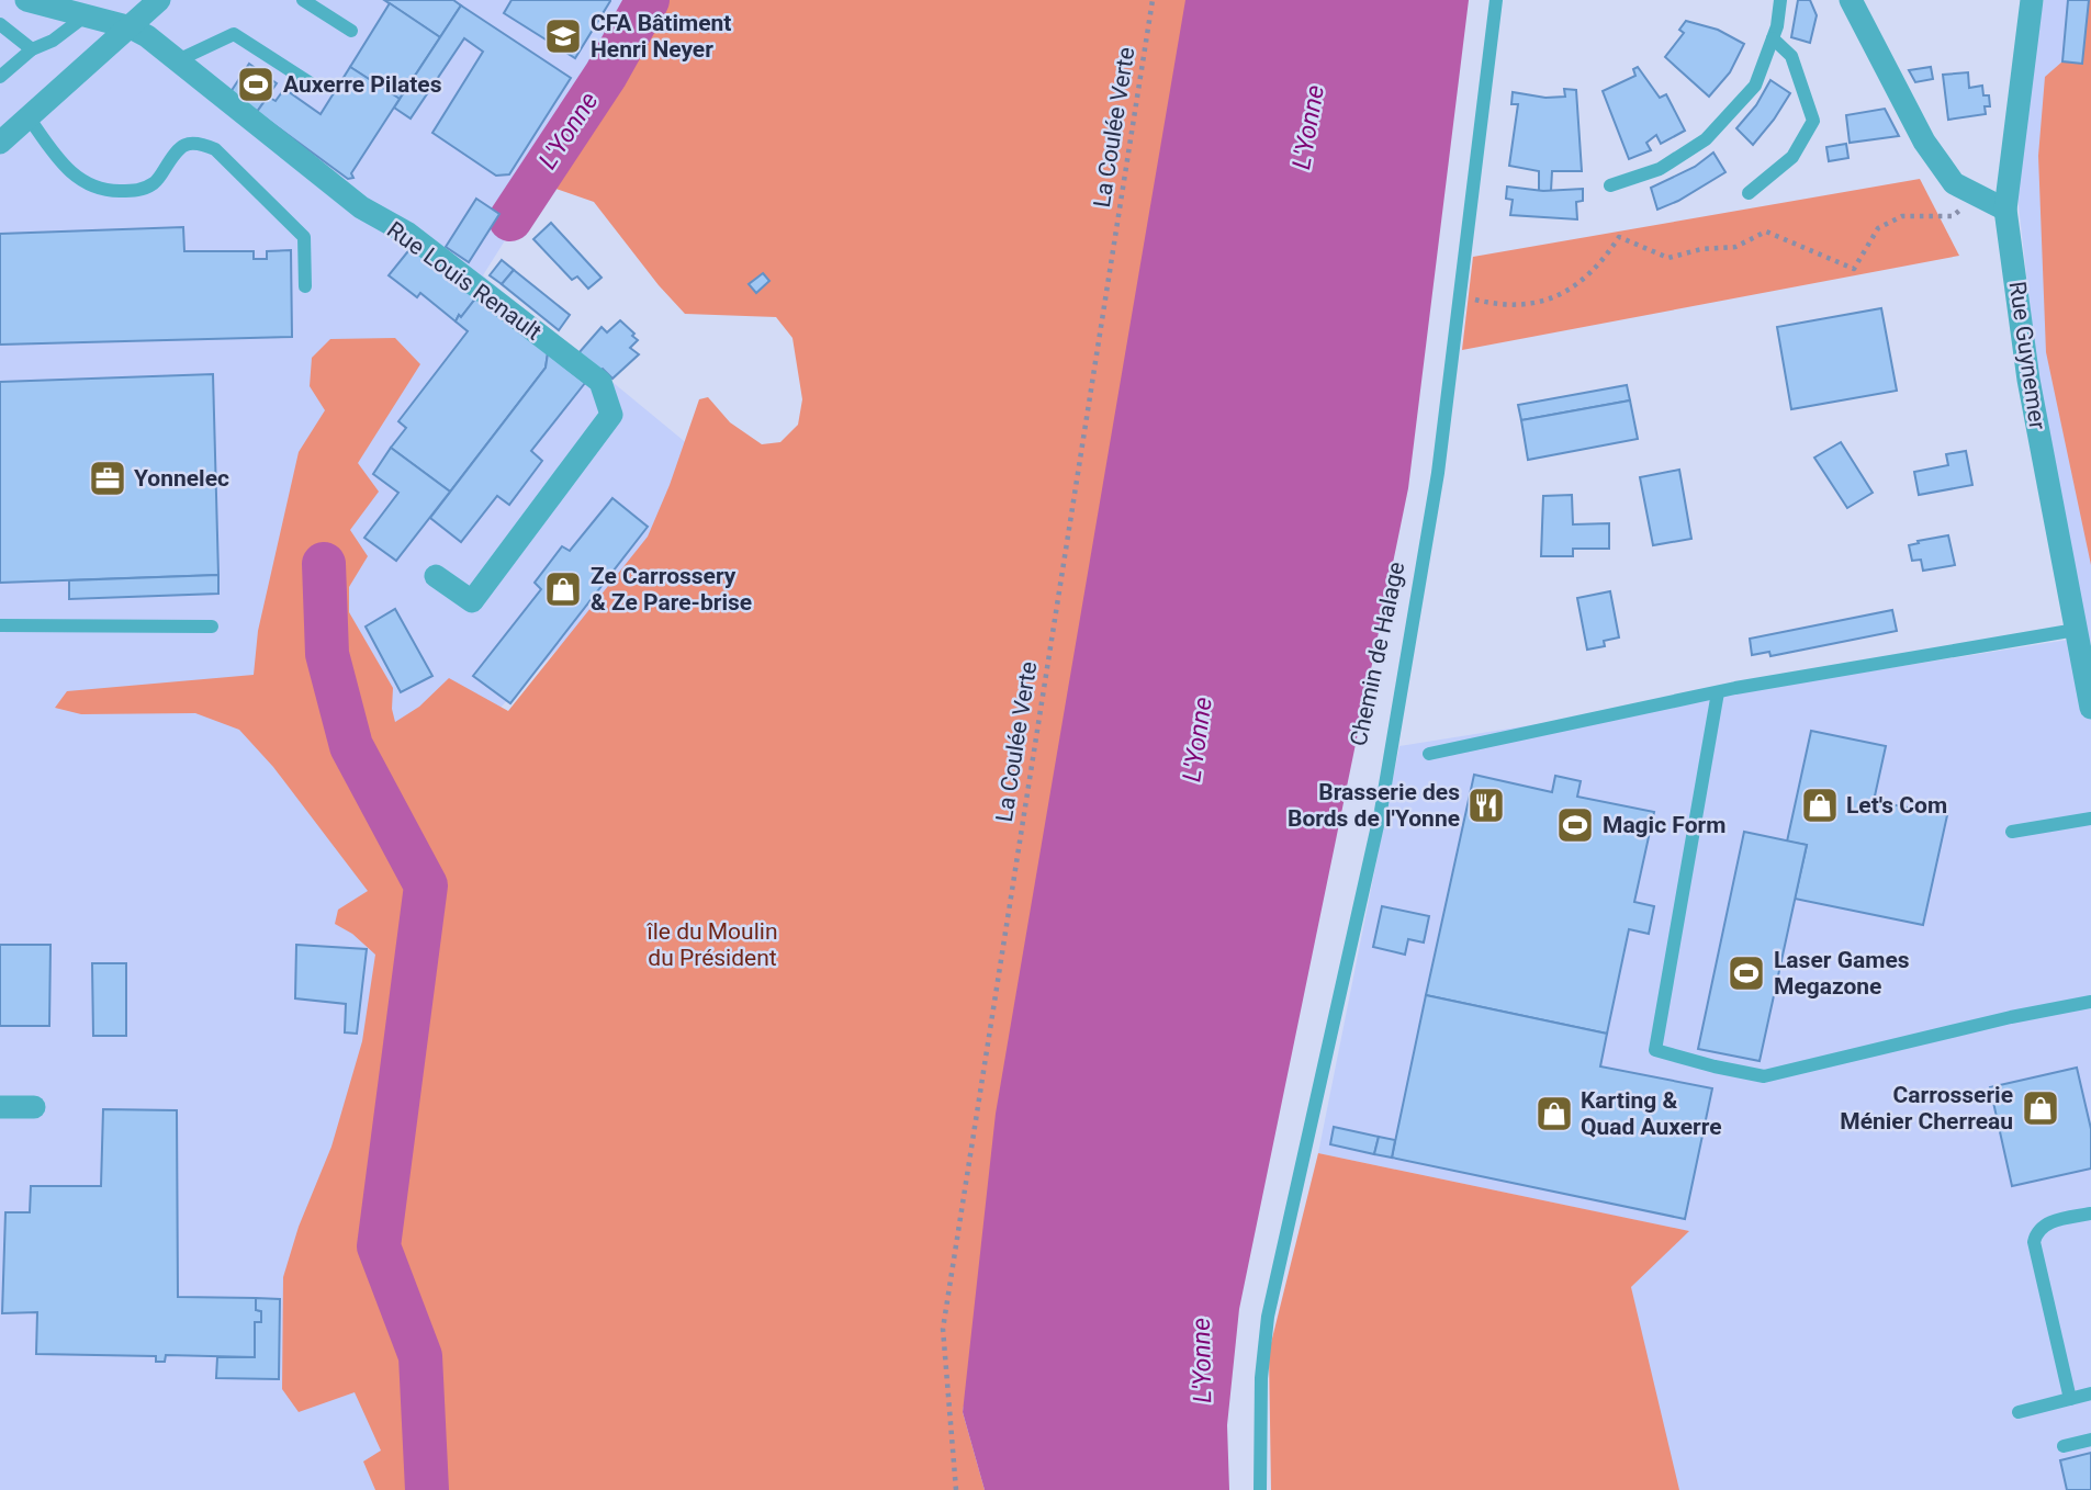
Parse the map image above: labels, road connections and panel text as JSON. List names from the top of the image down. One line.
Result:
{"streets":{"street":["Rue Louis Renault","Rue Guynemer"],"path":["La Coulée Verte"]},"water":["L'Yonne"],"parks":["île du Moulin du Président"],"places":{"school or university":["CFA Bâtiment Henri Neyer"],"sports":["Auxerre Pilates","Magic Form","Laser Games Megazone"],"office":["Yonnelec"],"shop":["Ze Carrossery & Ze Pare-brise","Let's Com","Carrosserie Ménier Cherreau","Karting & Quad Auxerre"],"restaurant":["Brasserie des Bords de l'Yonne"]}}
